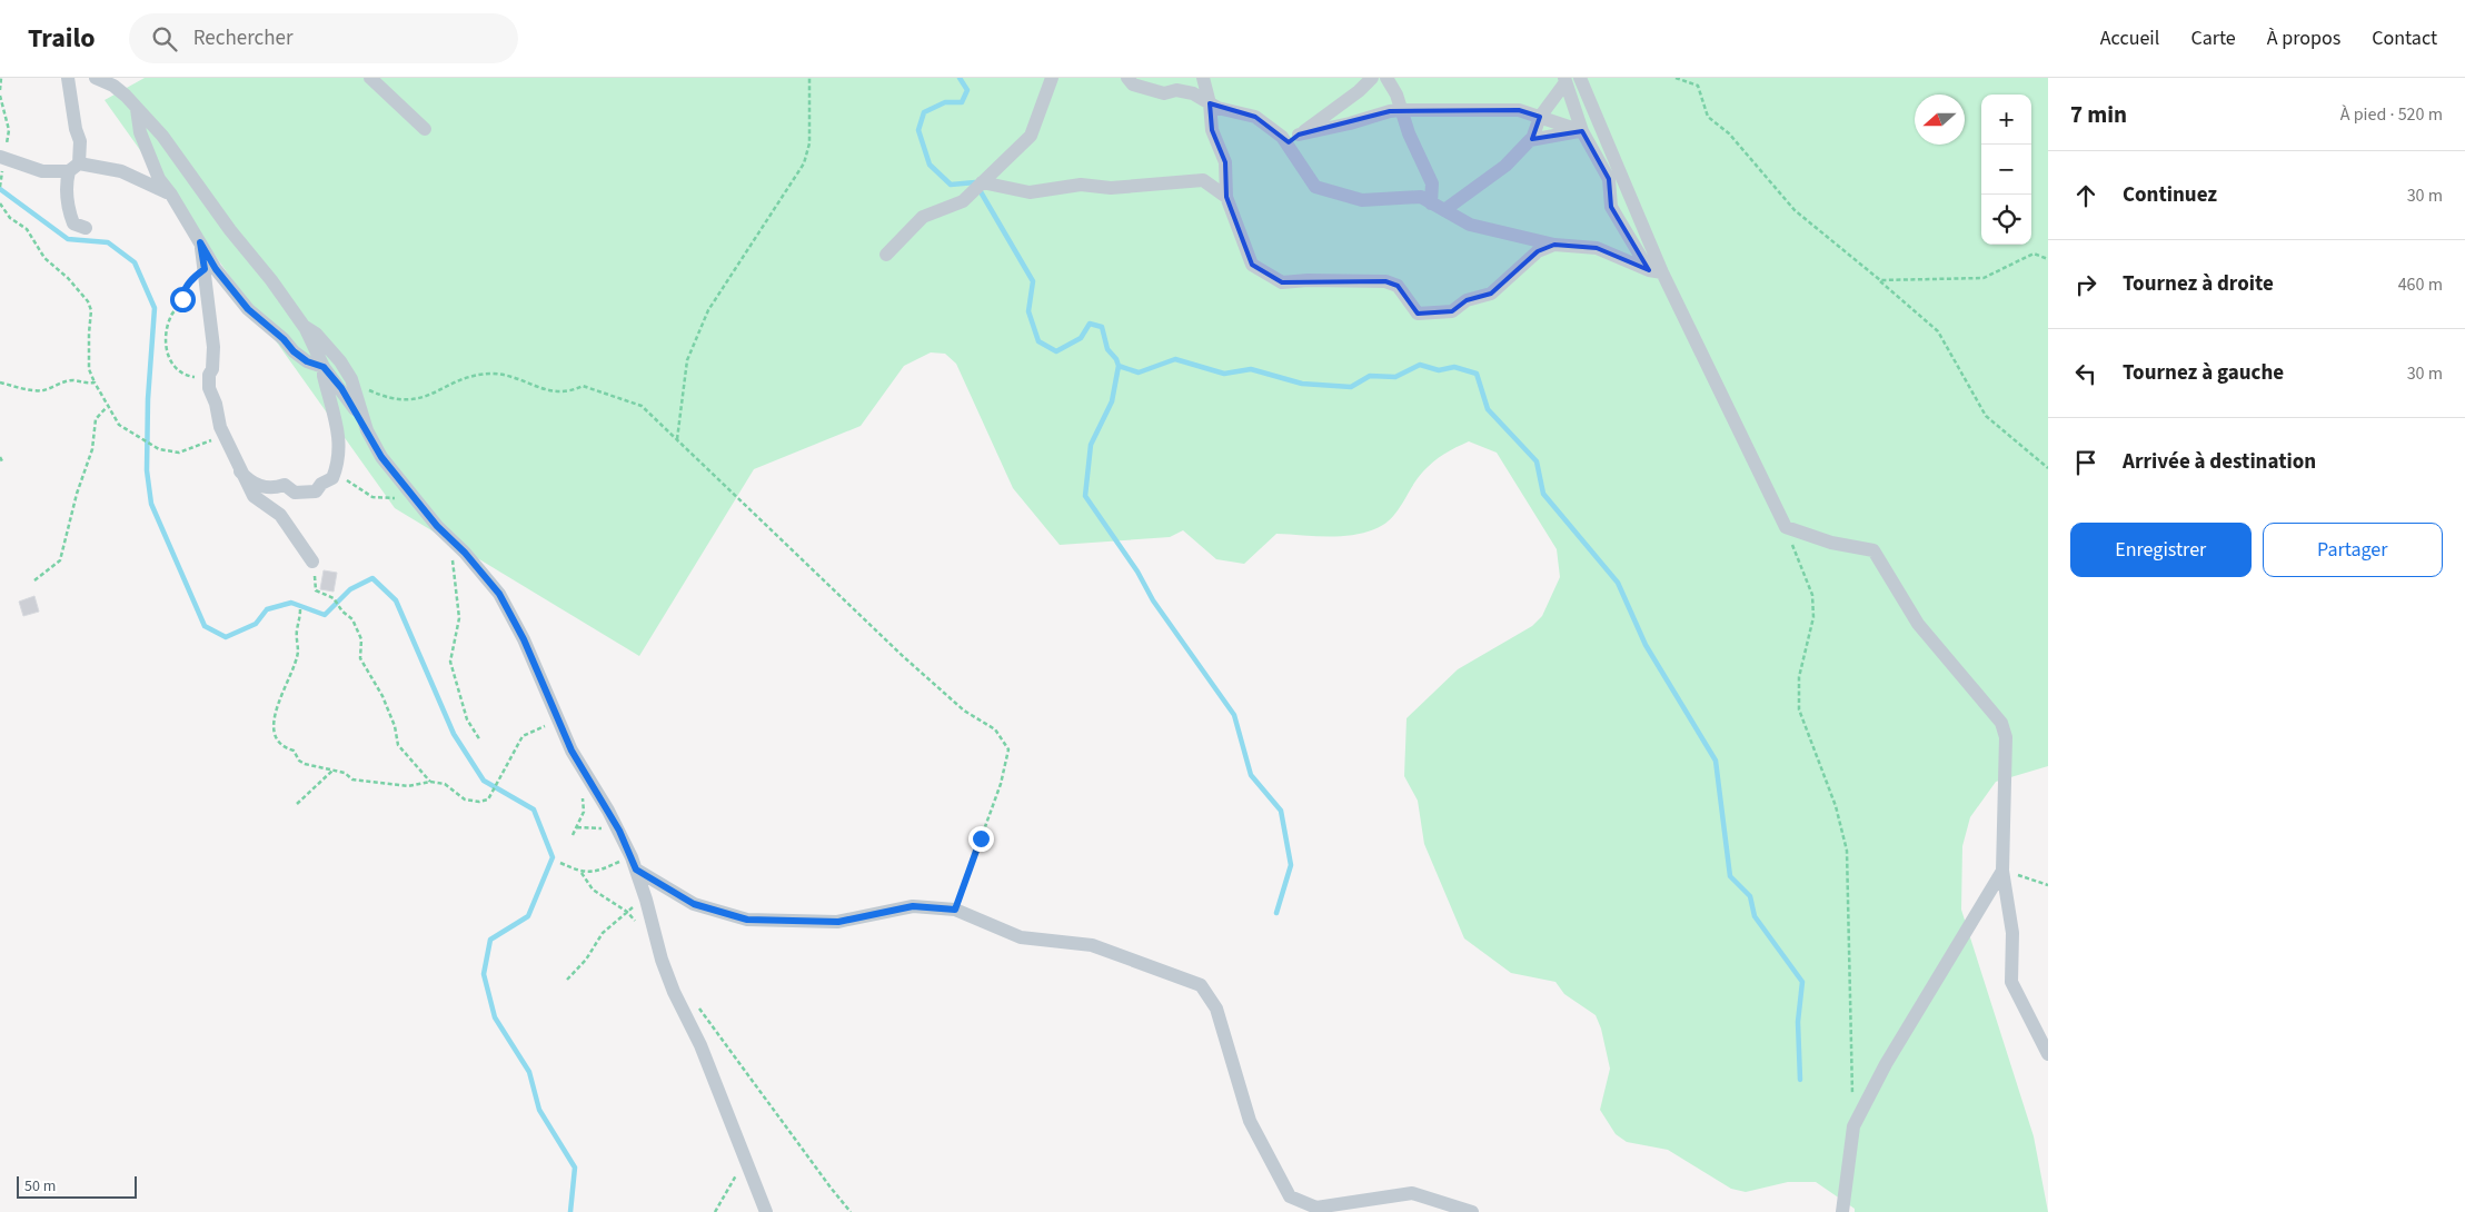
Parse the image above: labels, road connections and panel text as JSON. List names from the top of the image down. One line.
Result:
{"scale_bar":"50 m","north":"left","page":{"header":"Trailo","search":"Rechercher","nav":["Accueil","Carte","À propos","Contact"],"heading":["7 min","À pied · 520 m"],"map_buttons":["+","−"],"list":[["Continuez","30 m"],["Tournez à droite","460 m"],["Tournez à gauche","30 m"],"Arrivée à destination"],"buttons":["Enregistrer","Partager"],"scale":"50 m"}}
